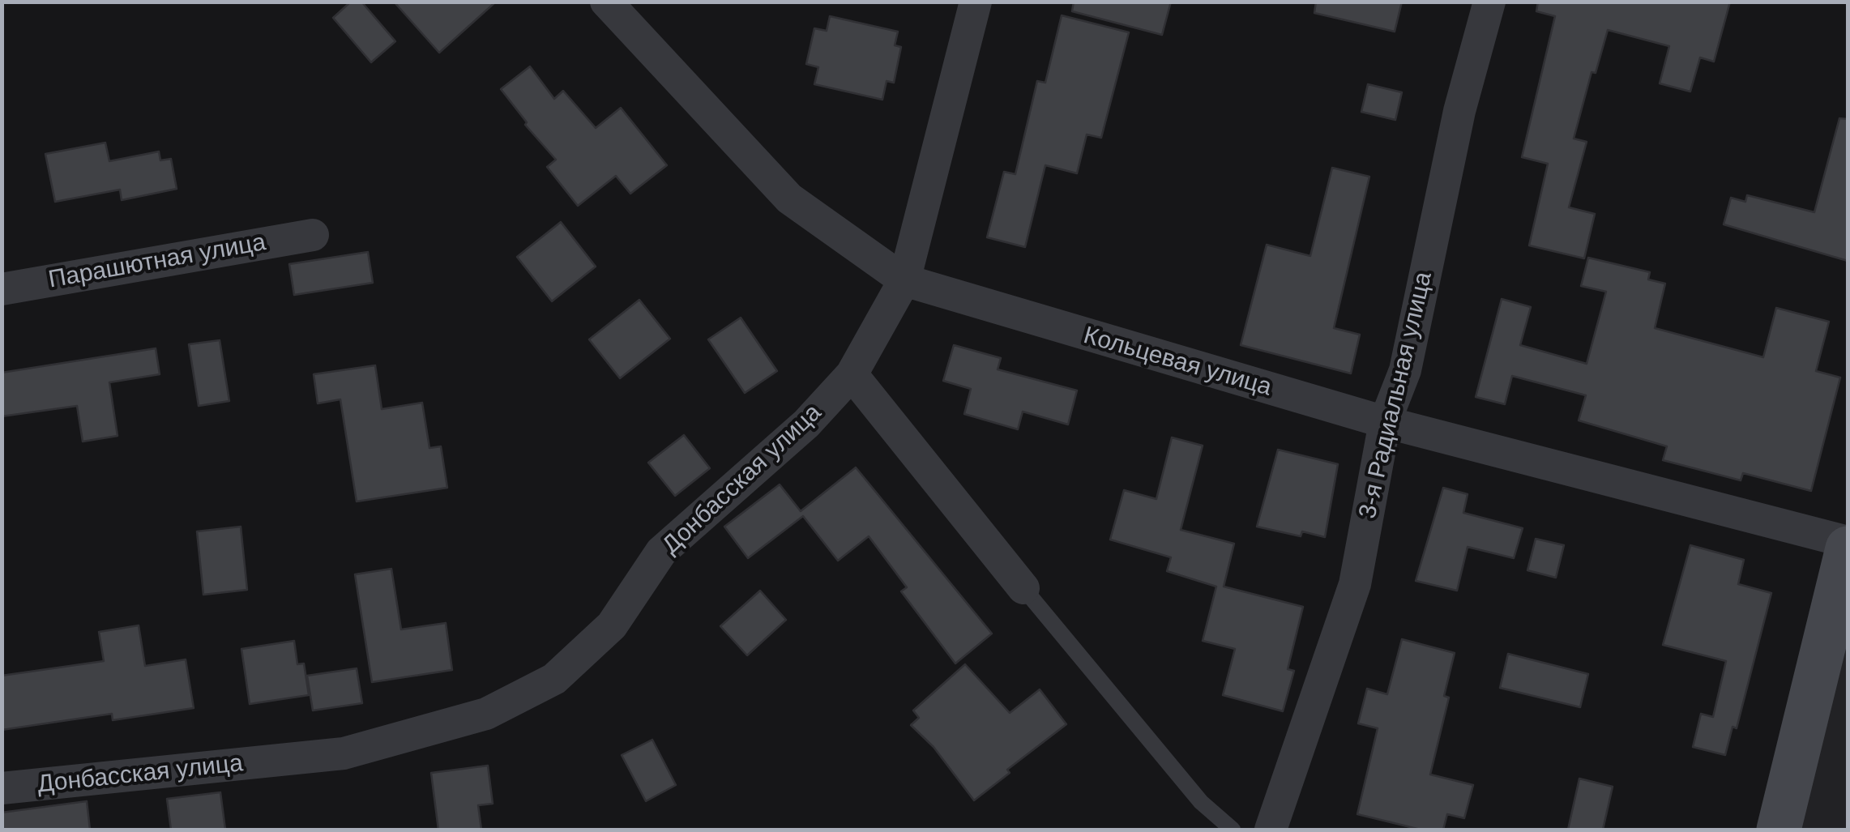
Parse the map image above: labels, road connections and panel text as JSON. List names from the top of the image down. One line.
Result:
{"streets":{"street":["Парашютная улица","Кольцевая улица","3-я Радиальная улица","Донбасская улица"]},"crossings":[["Кольцевая улица","3-я Радиальная улица"],["Кольцевая улица","Донбасская улица"]]}
